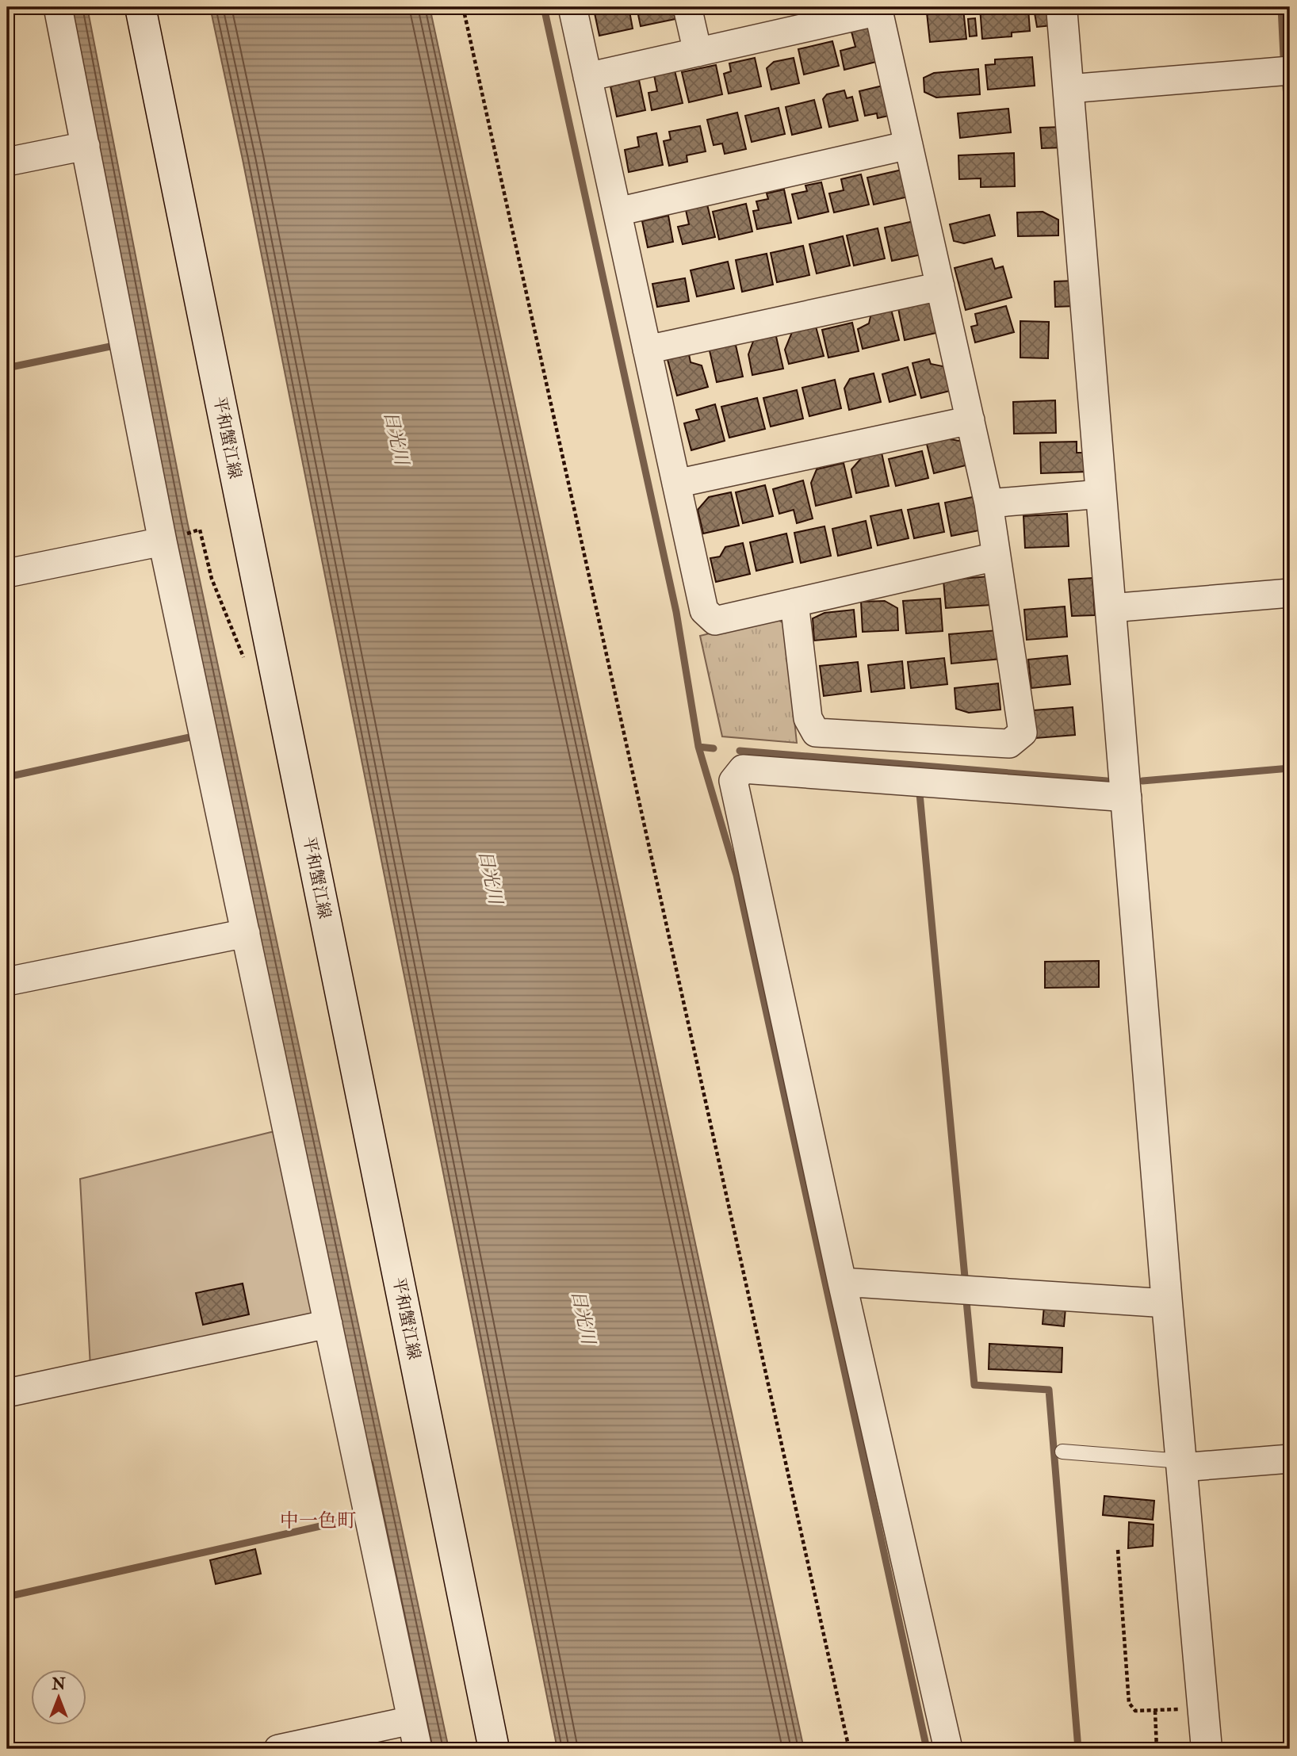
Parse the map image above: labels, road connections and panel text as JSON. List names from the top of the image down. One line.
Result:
{"streets":{"main road":["平和蟹江線"]},"districts":["中一色町"],"water":["日光川"],"north":"top"}
